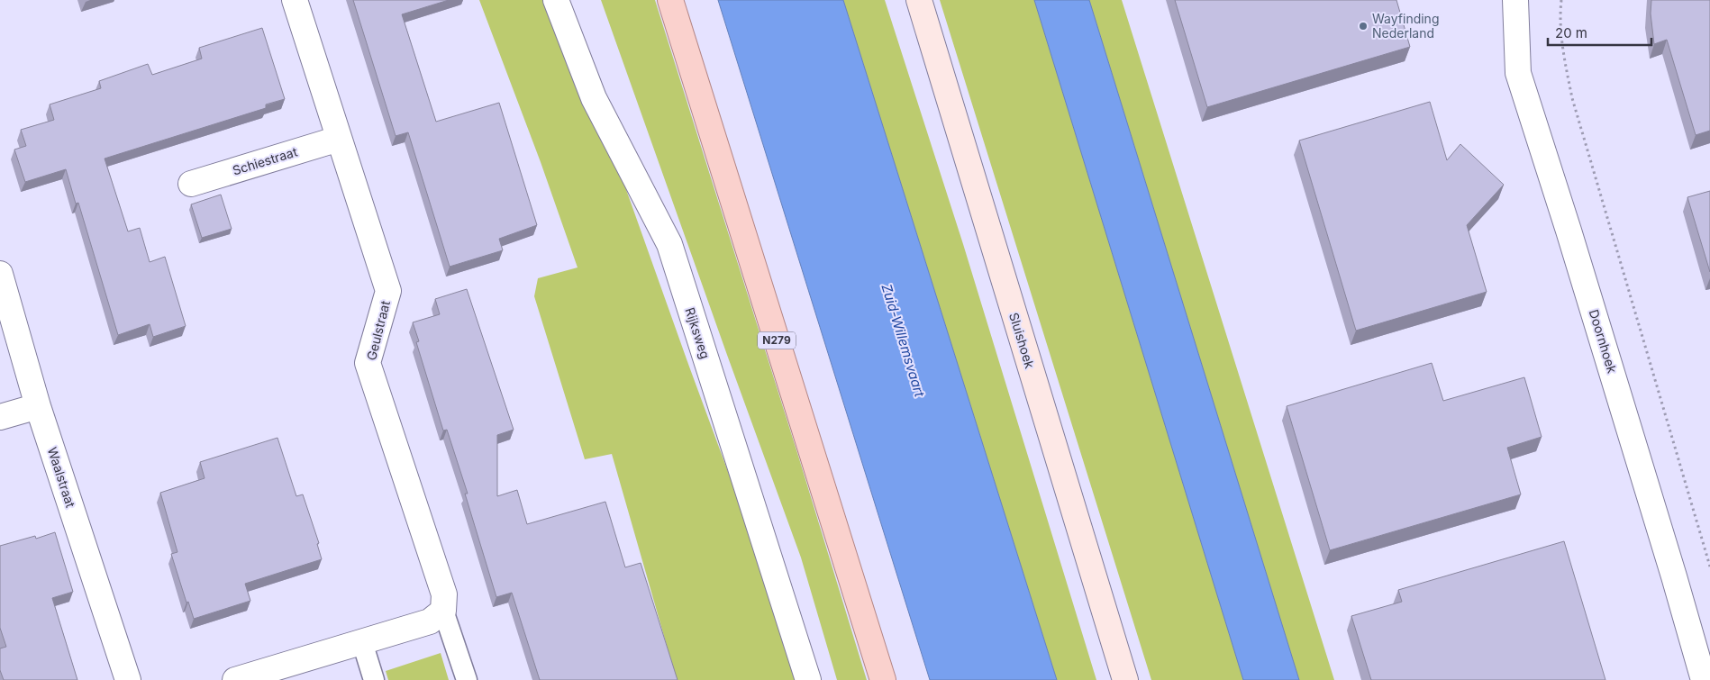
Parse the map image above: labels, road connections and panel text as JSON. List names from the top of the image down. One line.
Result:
{"streets":{"main road":["N279"],"street":["Schiestraat","Geulstraat","Rijksweg","Sluishoek","Doornhoek","Waalstraat"]},"crossings":[["Schiestraat","Geulstraat"]],"water":["Zuid-Willemsvaart"],"places":["Wayfinding Nederland"],"scale_bar":"20 m"}
